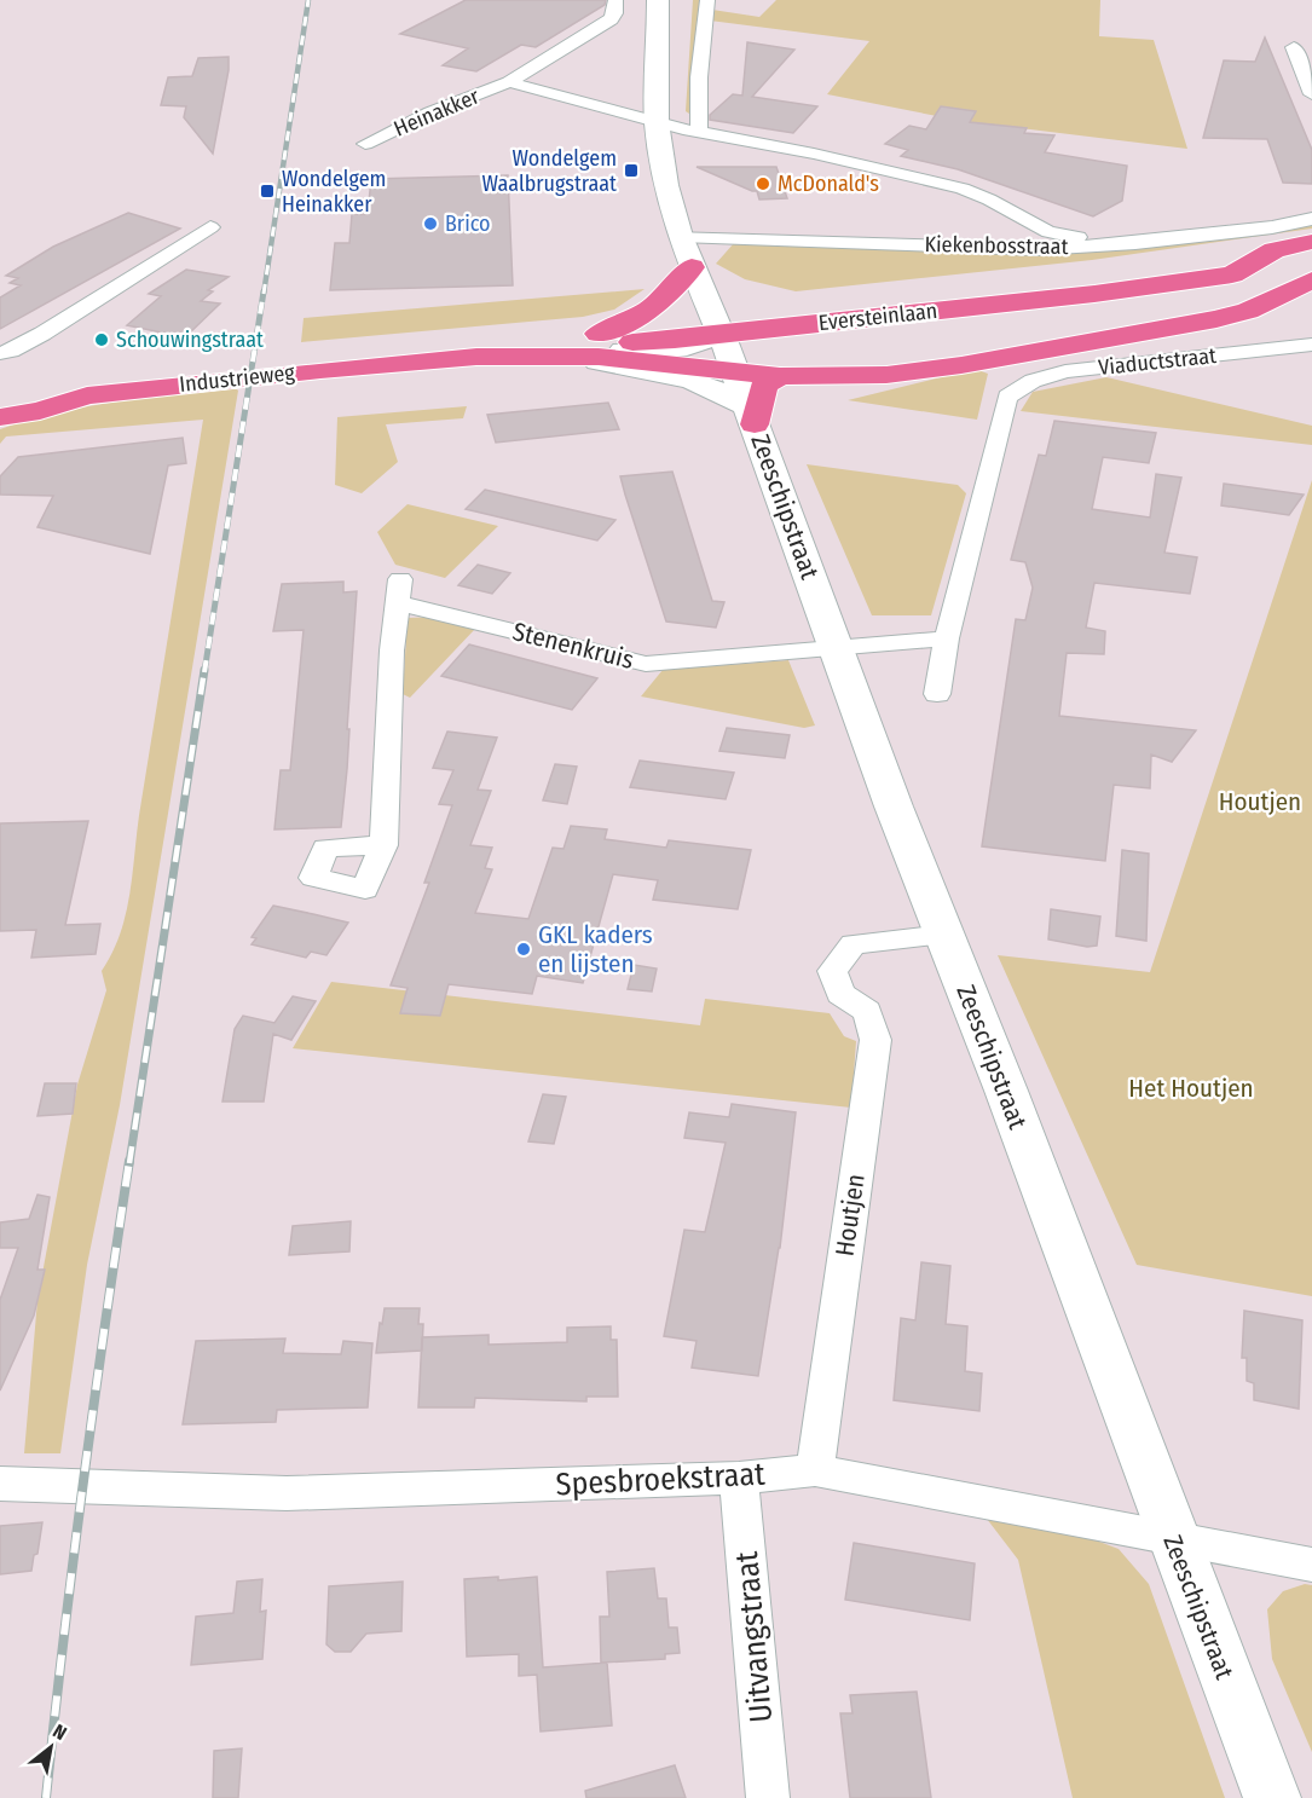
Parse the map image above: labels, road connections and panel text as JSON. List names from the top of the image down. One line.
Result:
{"streets":{"highway":["Eversteinlaan","Industrieweg"],"main road":["Zeeschipstraat"],"street":["Heinakker","Kiekenbosstraat","Viaductstraat","Stenenkruis","Houtjen","Spesbroekstraat","Uitvangstraat"]},"crossings":[["Heinakker","Kiekenbosstraat"],["Heinakker","Zeeschipstraat"],["Kiekenbosstraat","Zeeschipstraat"],["Eversteinlaan","Industrieweg"],["Eversteinlaan","Zeeschipstraat"],["Industrieweg","Zeeschipstraat"],["Zeeschipstraat","Stenenkruis"],["Zeeschipstraat","Houtjen"],["Zeeschipstraat","Spesbroekstraat"],["Houtjen","Spesbroekstraat"],["Spesbroekstraat","Uitvangstraat"]],"parks":["Houtjen","Het Houtjen"],"places":{"transit":["Wondelgem Waalbrugstraat","Wondelgem Heinakker"],"other":["McDonald's","Brico","Schouwingstraat","GKL kaders en lijsten"]},"north":"top right"}
